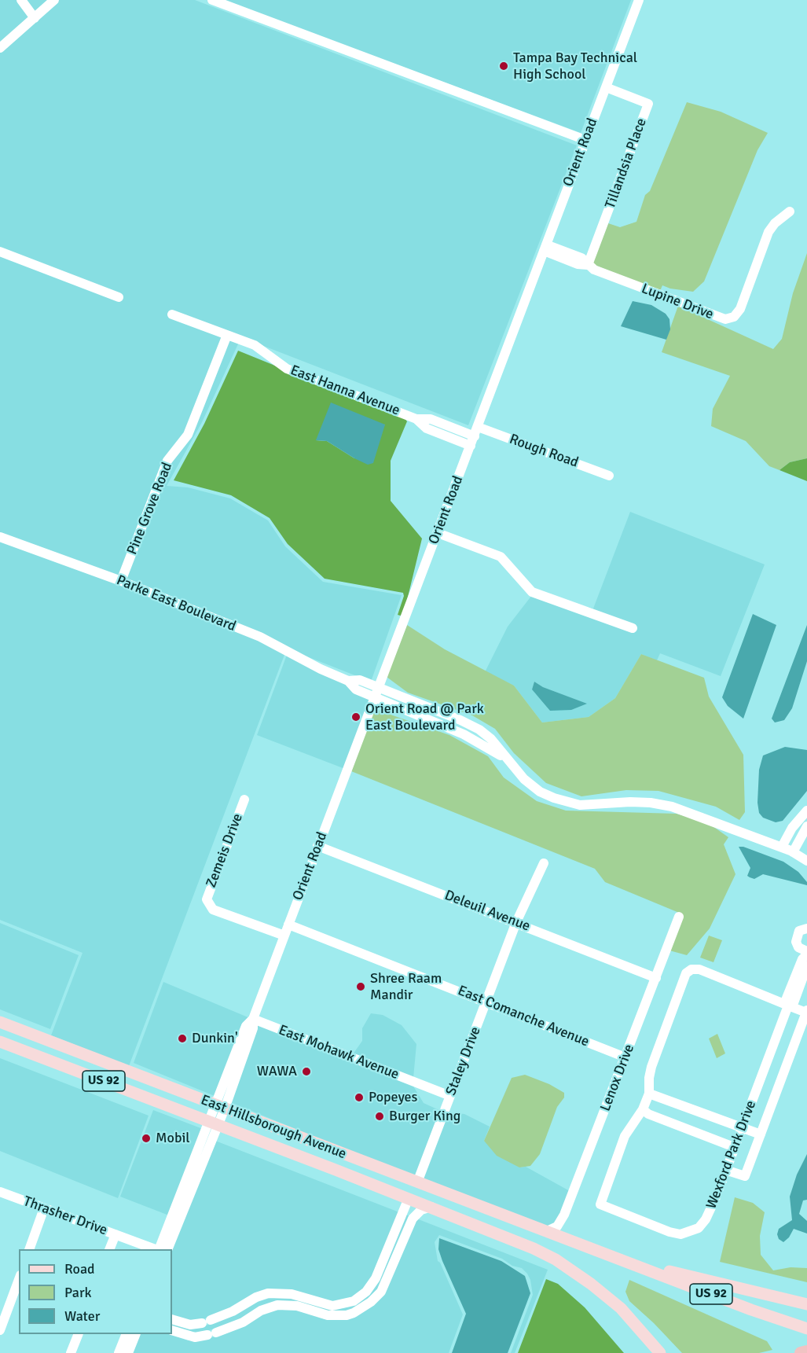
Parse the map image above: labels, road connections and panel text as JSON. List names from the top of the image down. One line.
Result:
{"streets":{"main road":["US 92","East Hillsborough Avenue"],"street":["Orient Road","Tillandsia Place","Lupine Drive","East Hanna Avenue","Rough Road","Pine Grove Road","Parke East Boulevard","Zemeis Drive","Deleuil Avenue","East Comanche Avenue","East Mohawk Avenue","Staley Drive","Lenox Drive","Wexford Park Drive","Thrasher Drive"]},"crossings":[["Orient Road","Tillandsia Place"],["Orient Road","East Hanna Avenue"],["Orient Road","Rough Road"],["Orient Road","Parke East Boulevard"],["Orient Road","Zemeis Drive"],["Orient Road","Deleuil Avenue"],["Orient Road","East Comanche Avenue"],["Orient Road","East Mohawk Avenue"],["Orient Road","US 92"],["Orient Road","East Hillsborough Avenue"],["Tillandsia Place","Lupine Drive"],["East Hanna Avenue","Rough Road"],["East Hanna Avenue","Pine Grove Road"],["Pine Grove Road","Parke East Boulevard"],["Deleuil Avenue","Staley Drive"],["Deleuil Avenue","Lenox Drive"],["East Comanche Avenue","Staley Drive"],["East Comanche Avenue","Lenox Drive"],["East Mohawk Avenue","Staley Drive"],["Staley Drive","East Hillsborough Avenue"],["Lenox Drive","US 92"],["Lenox Drive","East Hillsborough Avenue"],["US 92","East Hillsborough Avenue"]],"places":["Tampa Bay Technical High School","Orient Road @ Park East Boulevard","Shree Raam Mandir","Dunkin'","WAWA","Popeyes","Burger King","Mobil"],"legend":["Road","Park","Water"]}
